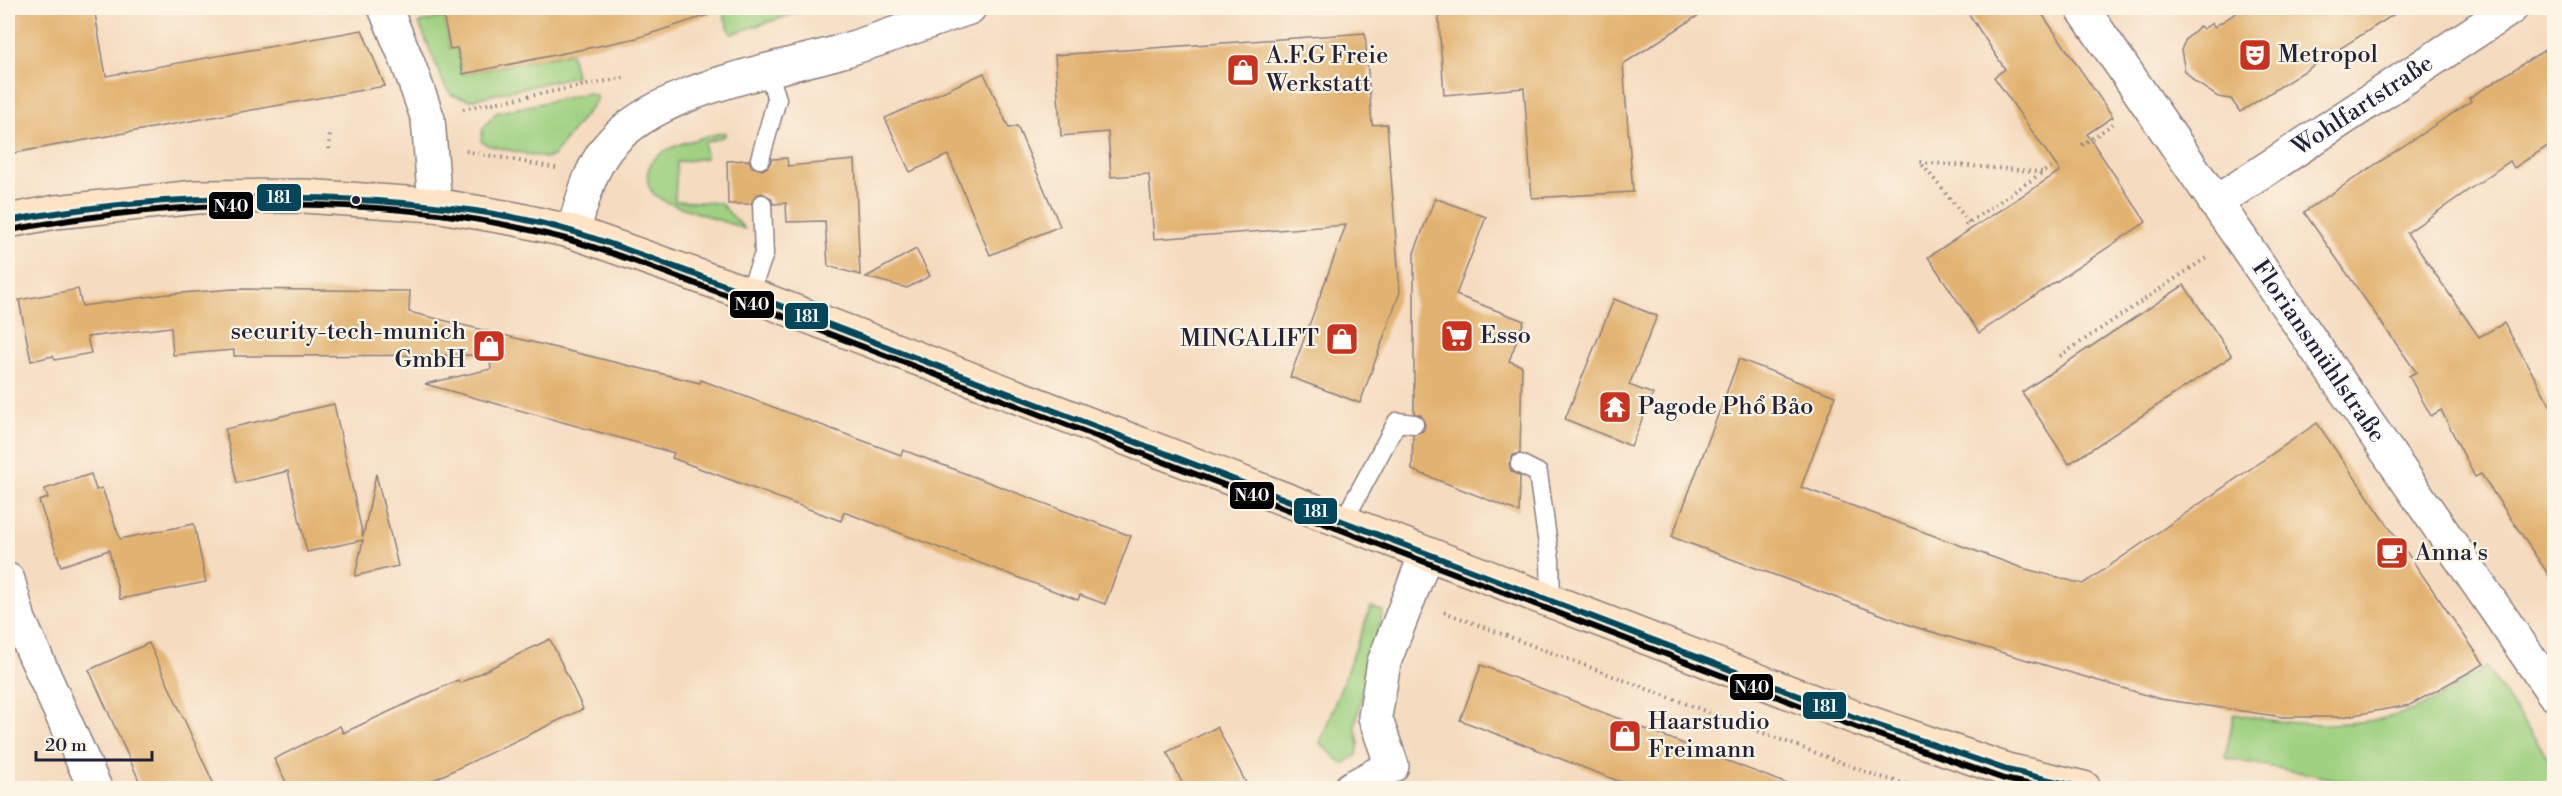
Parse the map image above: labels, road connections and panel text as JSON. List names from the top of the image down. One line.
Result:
{"streets":{"street":["Wohlfartstraße","Floriansmühlstraße"]},"crossings":[["Wohlfartstraße","Floriansmühlstraße"]],"places":{"theatre":["Metropol"],"shop":["A.F.G Freie Werkstatt","MINGALIFT","security-tech-munich GmbH","Haarstudio Freimann"],"supermarket":["Esso"],"temple":["Pagode Phổ Bảo"],"cafe":["Anna's"]},"lines":["transit line 181","transit line N40"],"scale_bar":"20 m"}
